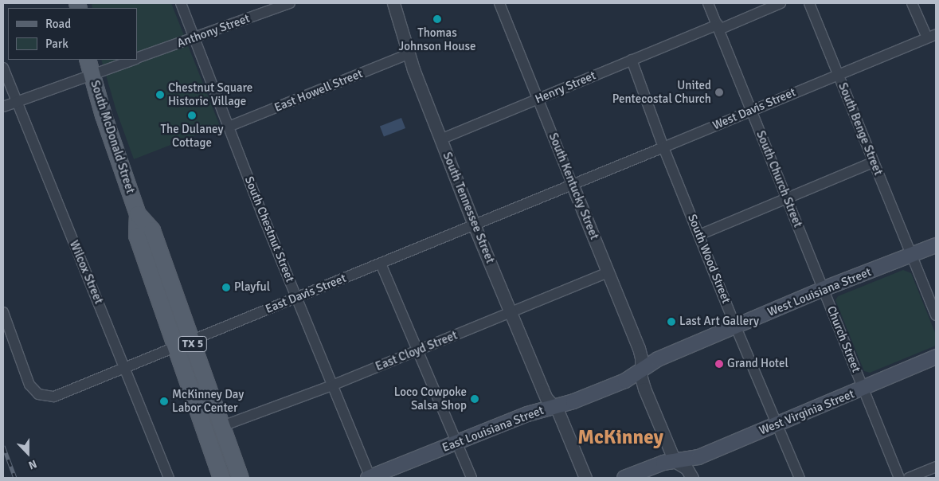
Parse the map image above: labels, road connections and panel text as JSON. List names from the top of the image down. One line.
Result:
{"streets":{"main road":["South McDonald Street","West Louisiana Street","TX 5","West Virginia Street","East Louisiana Street"],"street":["Anthony Street","Henry Street","East Howell Street","West Davis Street","South Benge Street","South Church Street","South Kentucky Street","South Tennessee Street","South Chestnut Street","South Wood Street","Wilcox Street","East Davis Street","Church Street","East Cloyd Street"]},"crossings":[["Anthony Street","South McDonald Street"],["Anthony Street","South Chestnut Street"],["Anthony Street","Wilcox Street"],["Henry Street","South Church Street"],["Henry Street","South Kentucky Street"],["Henry Street","South Tennessee Street"],["Henry Street","South Wood Street"],["East Howell Street","South Tennessee Street"],["East Howell Street","South Chestnut Street"],["West Davis Street","South Benge Street"],["West Davis Street","South Church Street"],["West Davis Street","South Kentucky Street"],["West Davis Street","South Wood Street"],["West Davis Street","East Davis Street"],["South Benge Street","West Louisiana Street"],["South McDonald Street","East Davis Street"],["South McDonald Street","East Cloyd Street"],["South Church Street","West Louisiana Street"],["South Church Street","Church Street"],["South Kentucky Street","West Louisiana Street"],["South Kentucky Street","East Davis Street"],["South Kentucky Street","East Cloyd Street"],["South Kentucky Street","West Virginia Street"],["South Kentucky Street","East Louisiana Street"],["South Tennessee Street","East Davis Street"],["South Tennessee Street","East Cloyd Street"],["South Tennessee Street","East Louisiana Street"],["South Chestnut Street","East Davis Street"],["South Chestnut Street","East Cloyd Street"],["South Chestnut Street","East Louisiana Street"],["South Wood Street","West Louisiana Street"],["South Wood Street","West Virginia Street"],["Wilcox Street","East Davis Street"],["West Louisiana Street","Church Street"],["West Louisiana Street","East Louisiana Street"],["Church Street","West Virginia Street"]],"districts":["McKinney"],"places":["Thomas Johnson House","United Pentecostal Church","Chestnut Square Historic Village","The Dulaney Cottage","Playful","Last Art Gallery","Grand Hotel","Loco Cowpoke Salsa Shop","McKinney Day Labor Center"],"legend":["Road","Park"],"north":"bottom"}
